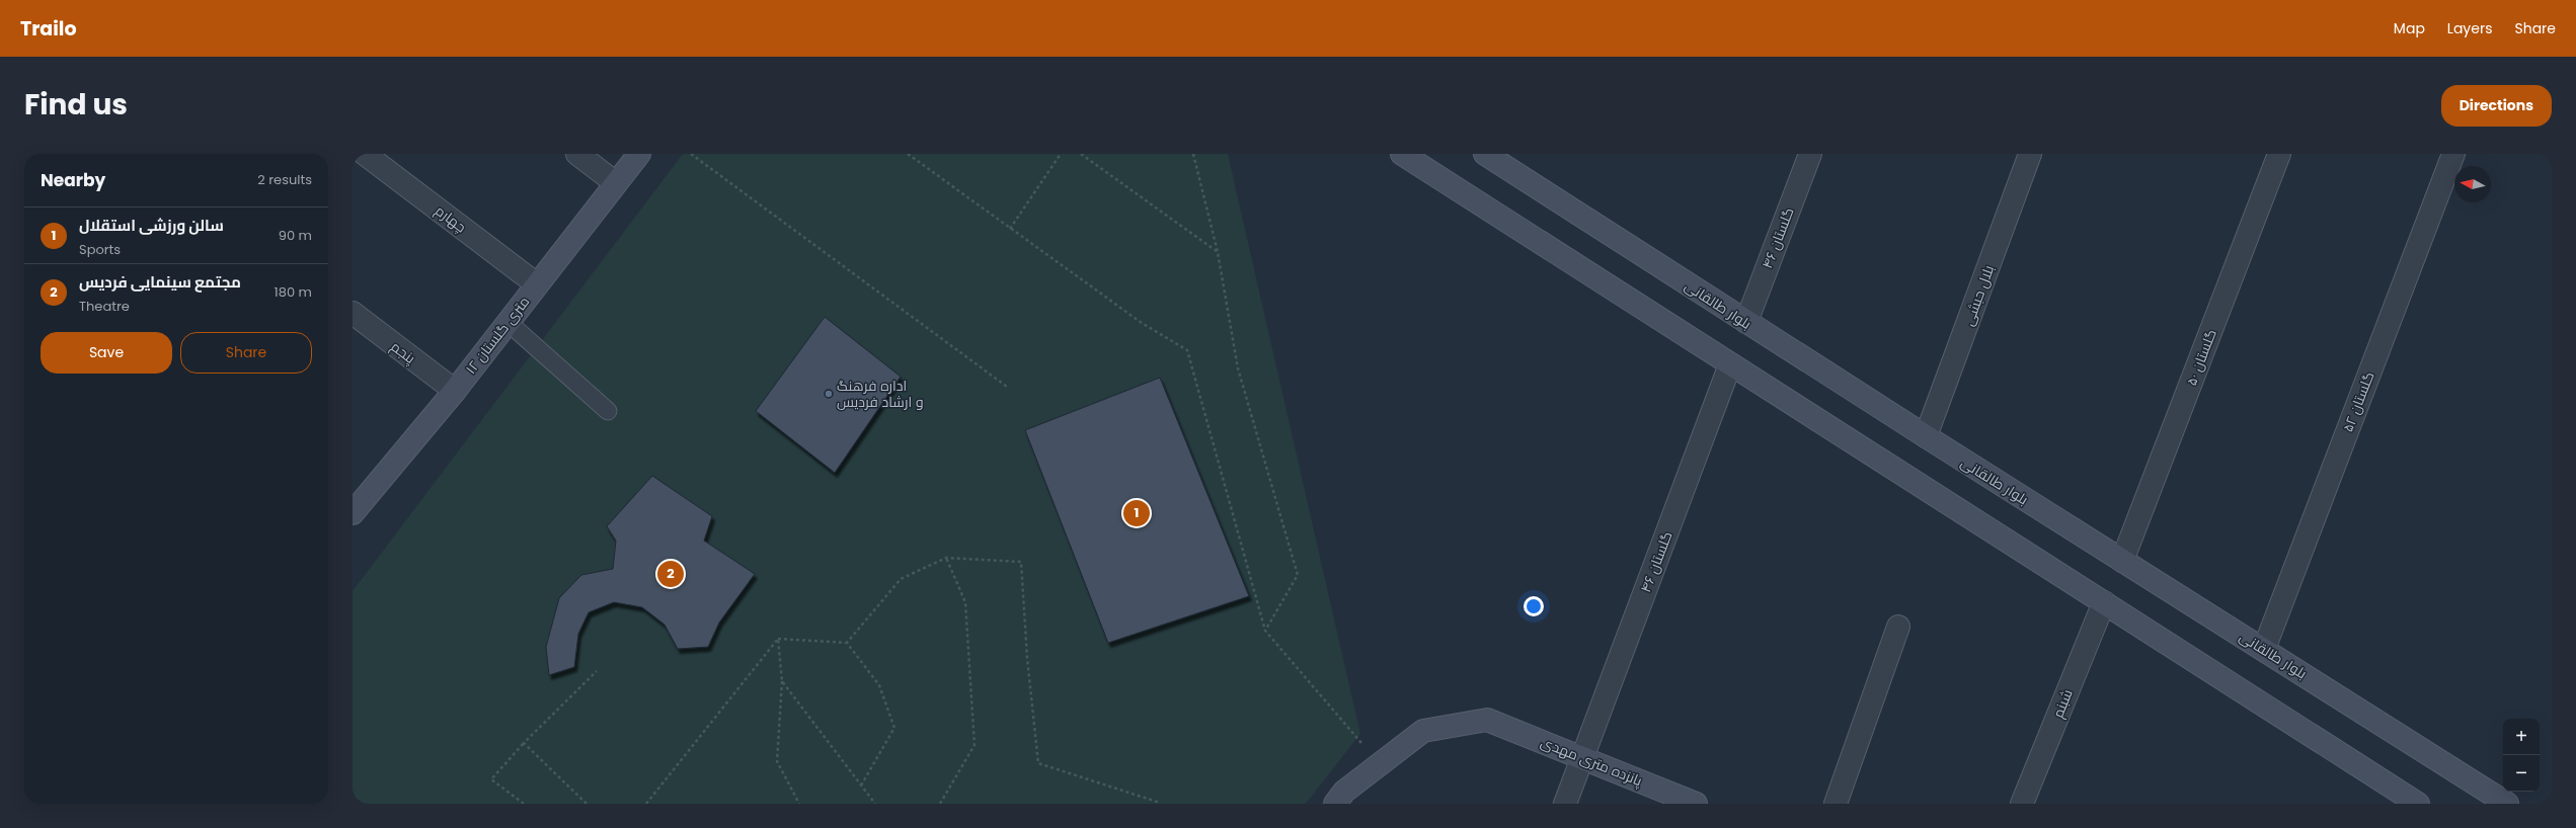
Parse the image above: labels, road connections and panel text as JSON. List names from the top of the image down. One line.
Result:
{"streets":{"main road":["بلوار طالقانی","۱۲ متری گلستان","پانزده متری مهدی"],"street":["چهارم","گلستان ۴۶","بلال حبشی","پنجم","گلستان ۵۰","گلستان ۵۲","شبنم"]},"crossings":[["چهارم","۱۲ متری گلستان"],["گلستان ۴۶","بلوار طالقانی"],["گلستان ۴۶","پانزده متری مهدی"],["بلال حبشی","بلوار طالقانی"],["بلوار طالقانی","گلستان ۵۰"],["بلوار طالقانی","گلستان ۵۲"],["۱۲ متری گلستان","پنجم"]],"places":["اداره فرهنگ و ارشاد فردیس"],"north":"left","page":{"header":"Trailo","nav":["Map","Layers","Share"],"title":"Find us","buttons":["Directions",["Save","Share"]],"heading":["Nearby","2 results"],"list":[{"mark":"1","name":"سالن ورزشی استقلال","note":"Sports","value":"90 m"},{"mark":"2","name":"مجتمع سینمایی فردیس","note":"Theatre","value":"180 m"}],"pins":["1","2"],"map_buttons":["+","−"]}}
